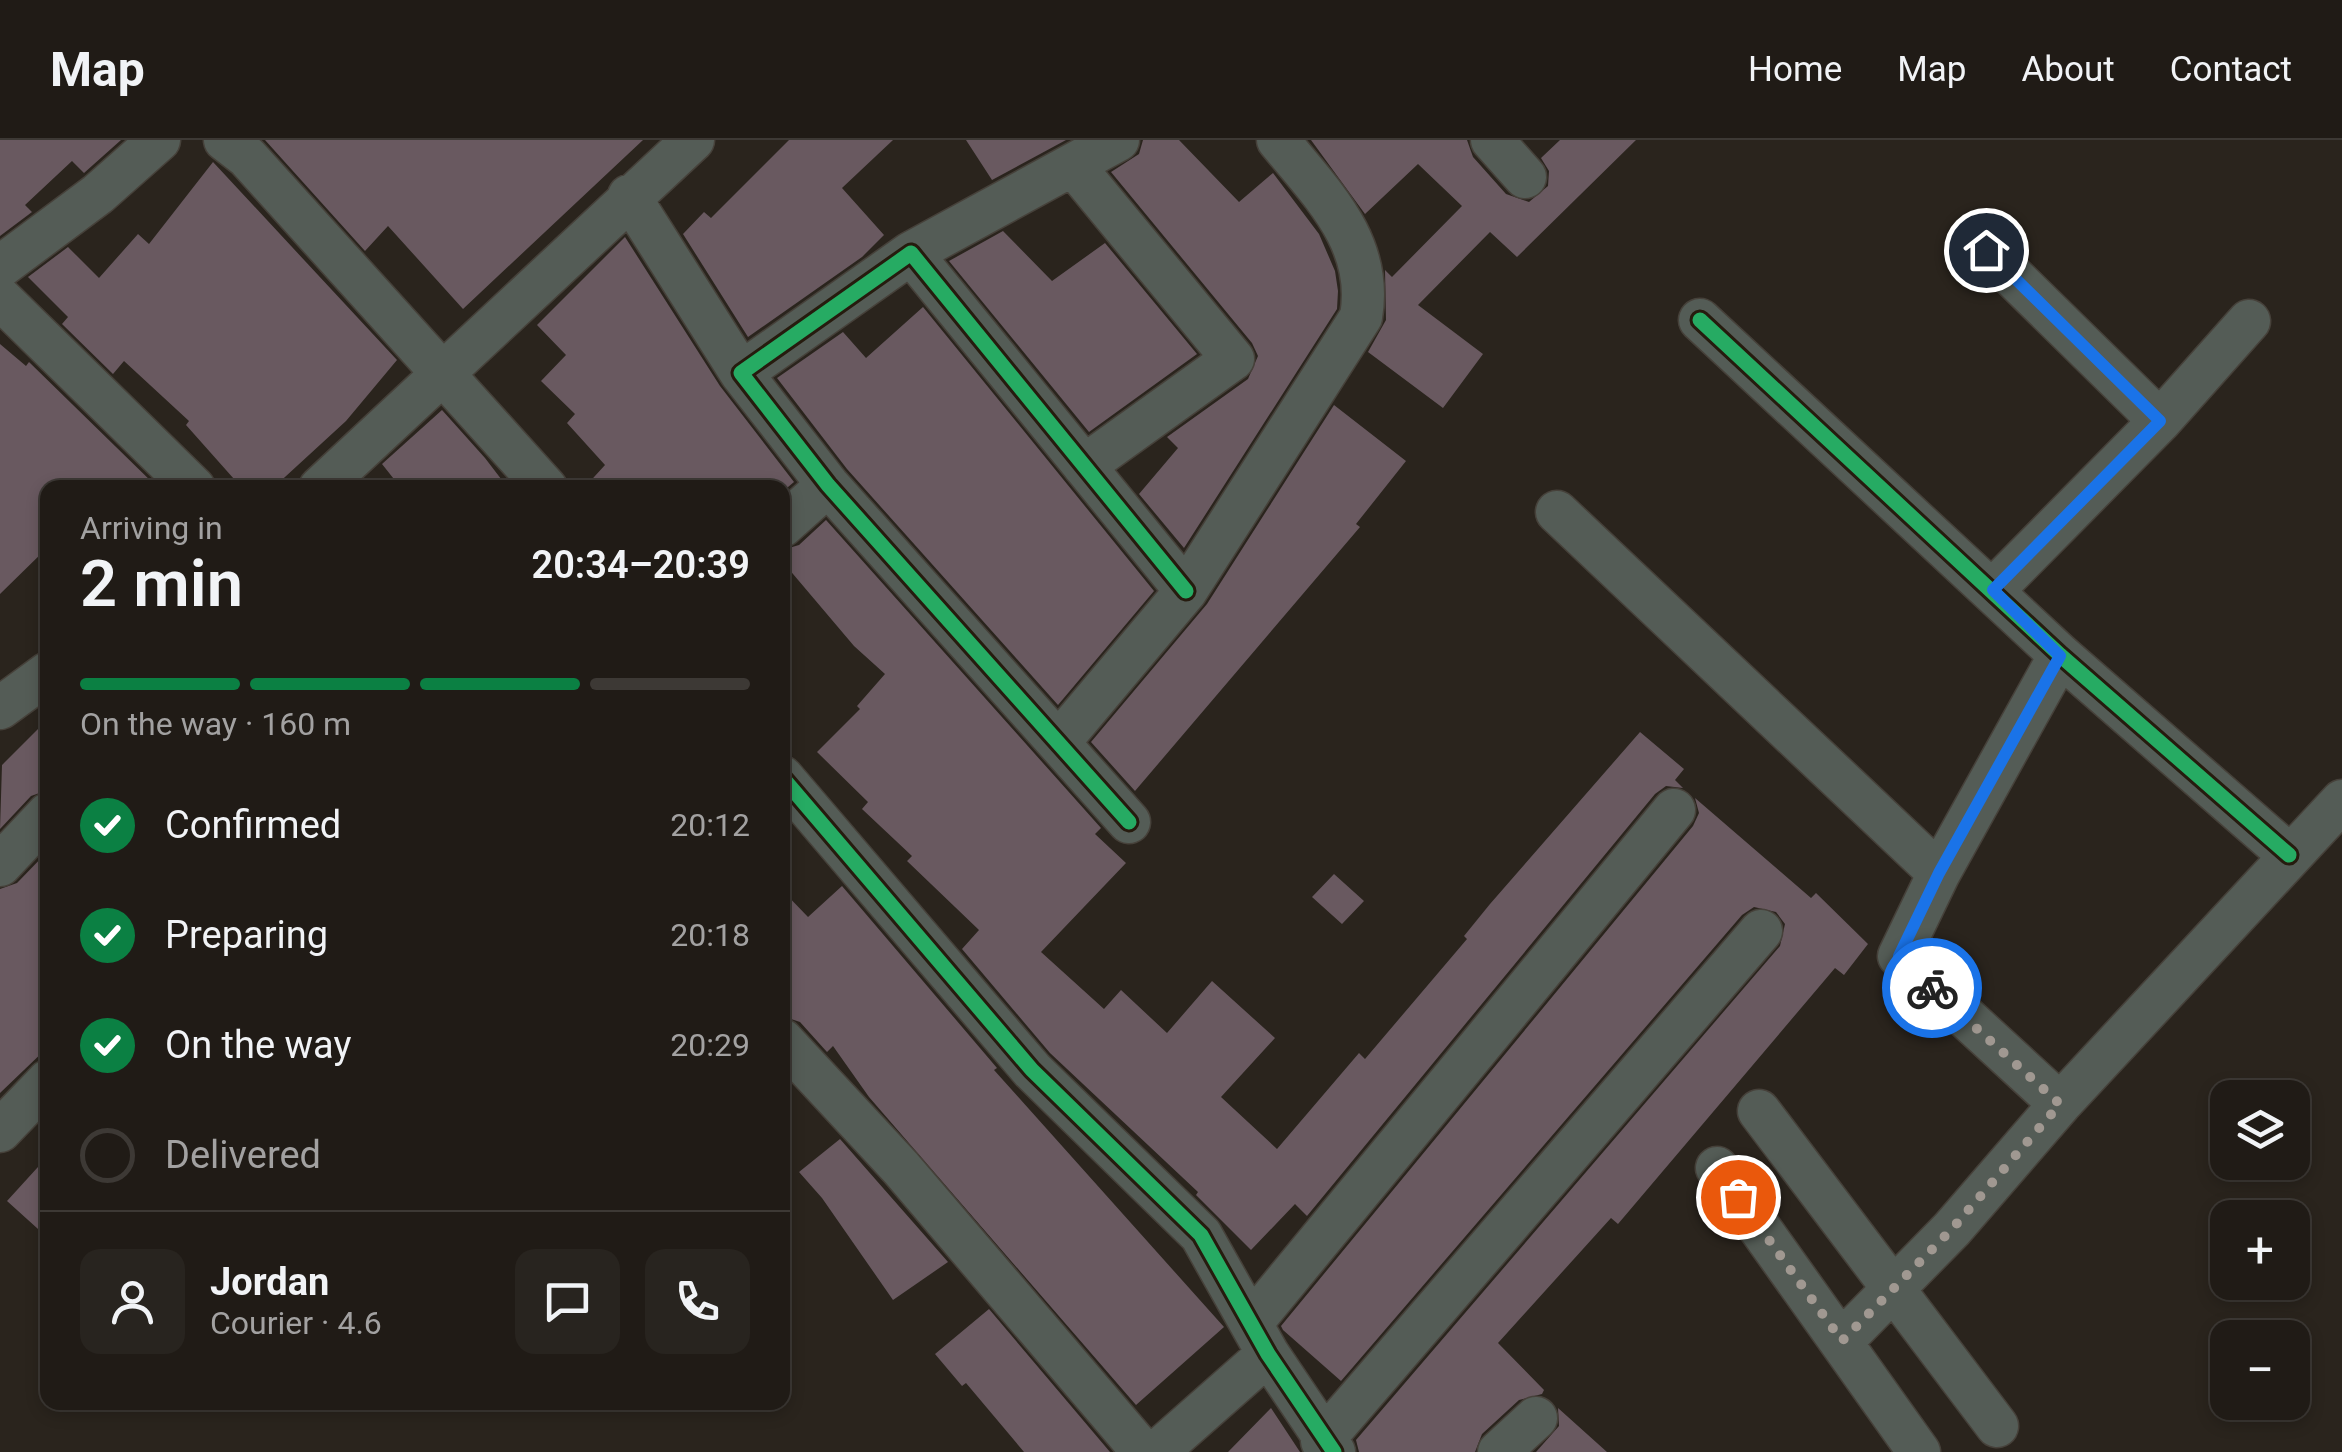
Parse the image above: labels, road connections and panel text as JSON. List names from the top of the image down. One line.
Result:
{"page":{"header":"Map","nav":["Home","Map","About","Contact"],"heading":["2 min","Arriving in","20:34–20:39"],"panel":["Jordan","Courier · 4.6"],"bar":"On the way · 160 m","list":[["Confirmed","20:12"],["Preparing","20:18"],["On the way","20:29"],"Delivered"],"map_buttons":["+","−"]}}
